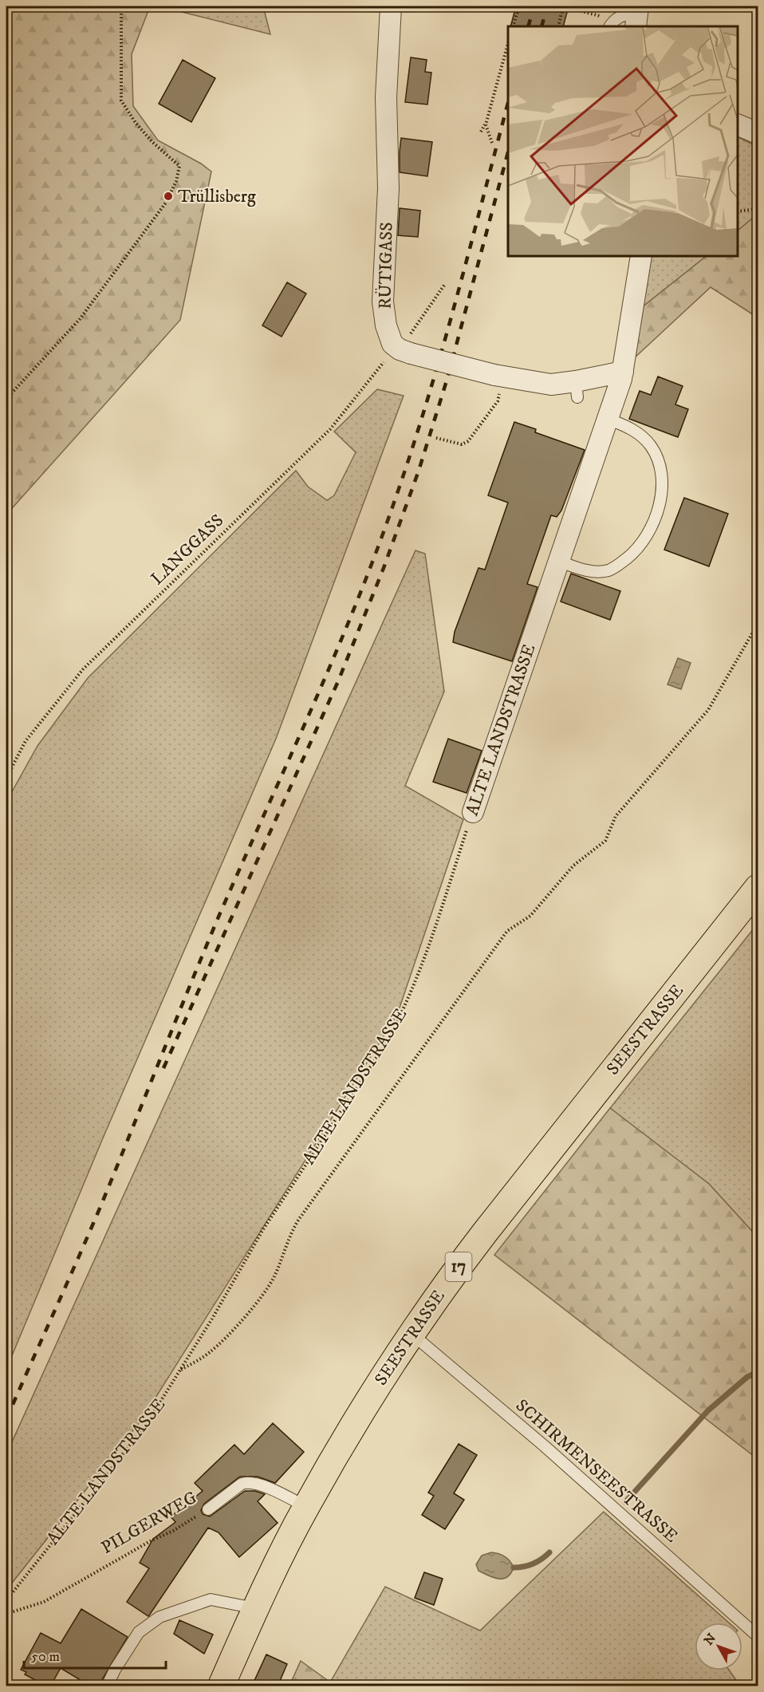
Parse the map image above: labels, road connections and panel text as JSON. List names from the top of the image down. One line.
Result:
{"streets":{"main road":["SEESTRASSE","17"],"street":["RÜTIGASS","ALTE LANDSTRASSE"],"lane":["SCHIRMENSEESTRASSE","PILGERWEG"],"path":["LANGGASS"]},"crossings":[["RÜTIGASS","LANGGASS"],["SEESTRASSE","SCHIRMENSEESTRASSE"],["SEESTRASSE","PILGERWEG"]],"places":["Trüllisberg"],"scale_bar":"50 m","north":"top left"}
